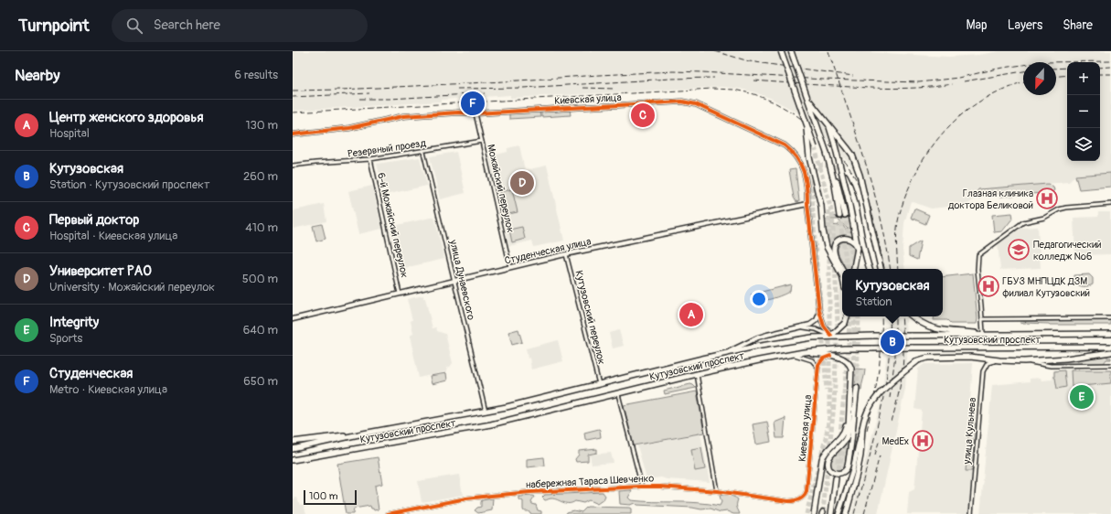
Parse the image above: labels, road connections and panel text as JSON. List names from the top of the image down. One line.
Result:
{"streets":{"main road":["Кутузовский проспект"],"street":["Киевская улица","Резервный проезд","Можайский переулок","6-й Можайский переулок","Студенческая улица","улица Дунаевского","Кутузовский переулок","улица Кульнева","набережная Тараса Шевченко"]},"crossings":[["Киевская улица","Можайский переулок"],["Киевская улица","Студенческая улица"],["Киевская улица","Кутузовский проспект"],["Киевская улица","набережная Тараса Шевченко"],["Резервный проезд","Можайский переулок"],["Резервный проезд","6-й Можайский переулок"],["Резервный проезд","улица Дунаевского"],["Можайский переулок","Студенческая улица"],["6-й Можайский переулок","Студенческая улица"],["Студенческая улица","улица Дунаевского"],["Студенческая улица","Кутузовский переулок"],["улица Дунаевского","Кутузовский проспект"],["Кутузовский переулок","Кутузовский проспект"]],"places":{"hospital":["Глазная клиника доктора Беликовой","ГБУЗ МНПЦДК ДЗМ филиал Кутузовский","MedEx"],"school or university":["Педагогический колледж №6"]},"scale_bar":"100 m","north":"bottom","page":{"header":"Turnpoint","search":"Search here","nav":["Map","Layers","Share"],"heading":["Nearby","6 results"],"map_buttons":["+","−"],"pins":["F","C","D","A","B","E"],"list":[{"mark":"A","name":"Центр женского здоровья","note":"Hospital","value":"130 m"},{"mark":"B","name":"Кутузовская","note":"Station · Кутузовский проспект","value":"260 m"},{"mark":"C","name":"Первый доктор","note":"Hospital · Киевская улица","value":"410 m"},{"mark":"D","name":"Университет РАО","note":"University · Можайский переулок","value":"500 m"},{"mark":"E","name":"Integrity","note":"Sports","value":"640 m"},{"mark":"F","name":"Студенческая","note":"Metro · Киевская улица","value":"650 m"}],"popup":["Кутузовская","Station"],"scale":"100 m"}}
